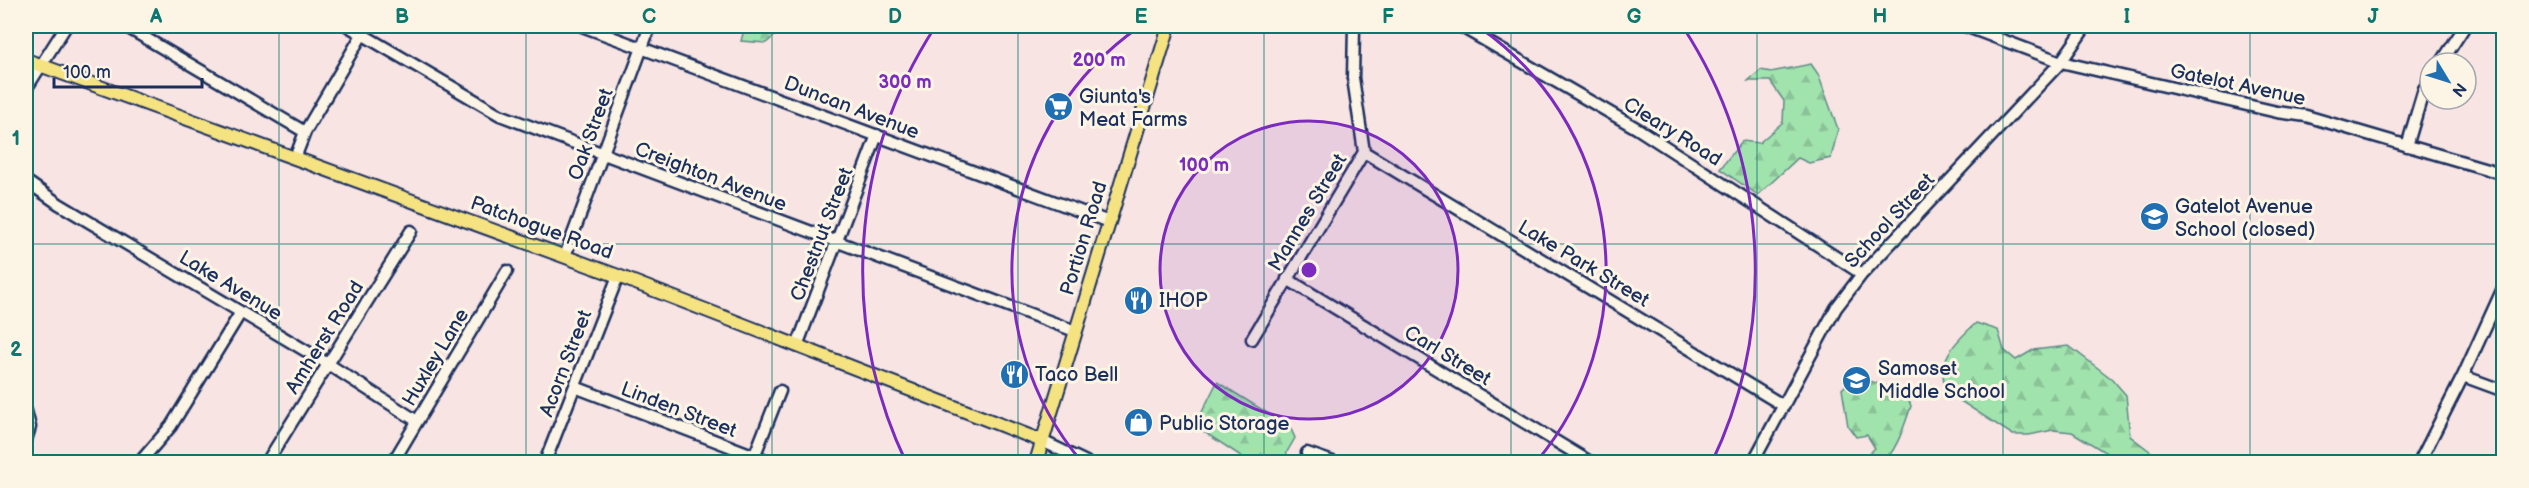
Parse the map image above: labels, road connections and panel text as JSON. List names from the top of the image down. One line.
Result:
{"streets":{"main road":["Patchogue Road","Portion Road"],"street":["Gatelot Avenue","Duncan Avenue","Cleary Road","Oak Street","Creighton Avenue","Mannes Street","School Street","Chestnut Street","Lake Park Street","Lake Avenue","Amherst Road","Carl Street","Huxley Lane","Acorn Street","Linden Street"]},"crossings":[["Gatelot Avenue","School Street"],["Duncan Avenue","Oak Street"],["Duncan Avenue","Chestnut Street"],["Duncan Avenue","Portion Road"],["Cleary Road","School Street"],["Oak Street","Creighton Avenue"],["Oak Street","Patchogue Road"],["Creighton Avenue","Chestnut Street"],["Creighton Avenue","Portion Road"],["Mannes Street","Lake Park Street"],["Mannes Street","Carl Street"],["School Street","Lake Park Street"],["Patchogue Road","Chestnut Street"],["Patchogue Road","Portion Road"],["Patchogue Road","Acorn Street"],["Lake Avenue","Amherst Road"],["Lake Avenue","Huxley Lane"],["Acorn Street","Linden Street"]],"places":{"supermarket":["Giunta's Meat Farms"],"school or university":["Gatelot Avenue School (closed)","Samoset Middle School"],"restaurant":["IHOP","Taco Bell"],"shop":["Public Storage"]},"scale_bar":"100 m","north":"bottom right","grid":{"columns":["A","B","C","D","E","F","G","H","I","J"],"rows":["1","2"]},"rings":["200 m","300 m","100 m"]}
